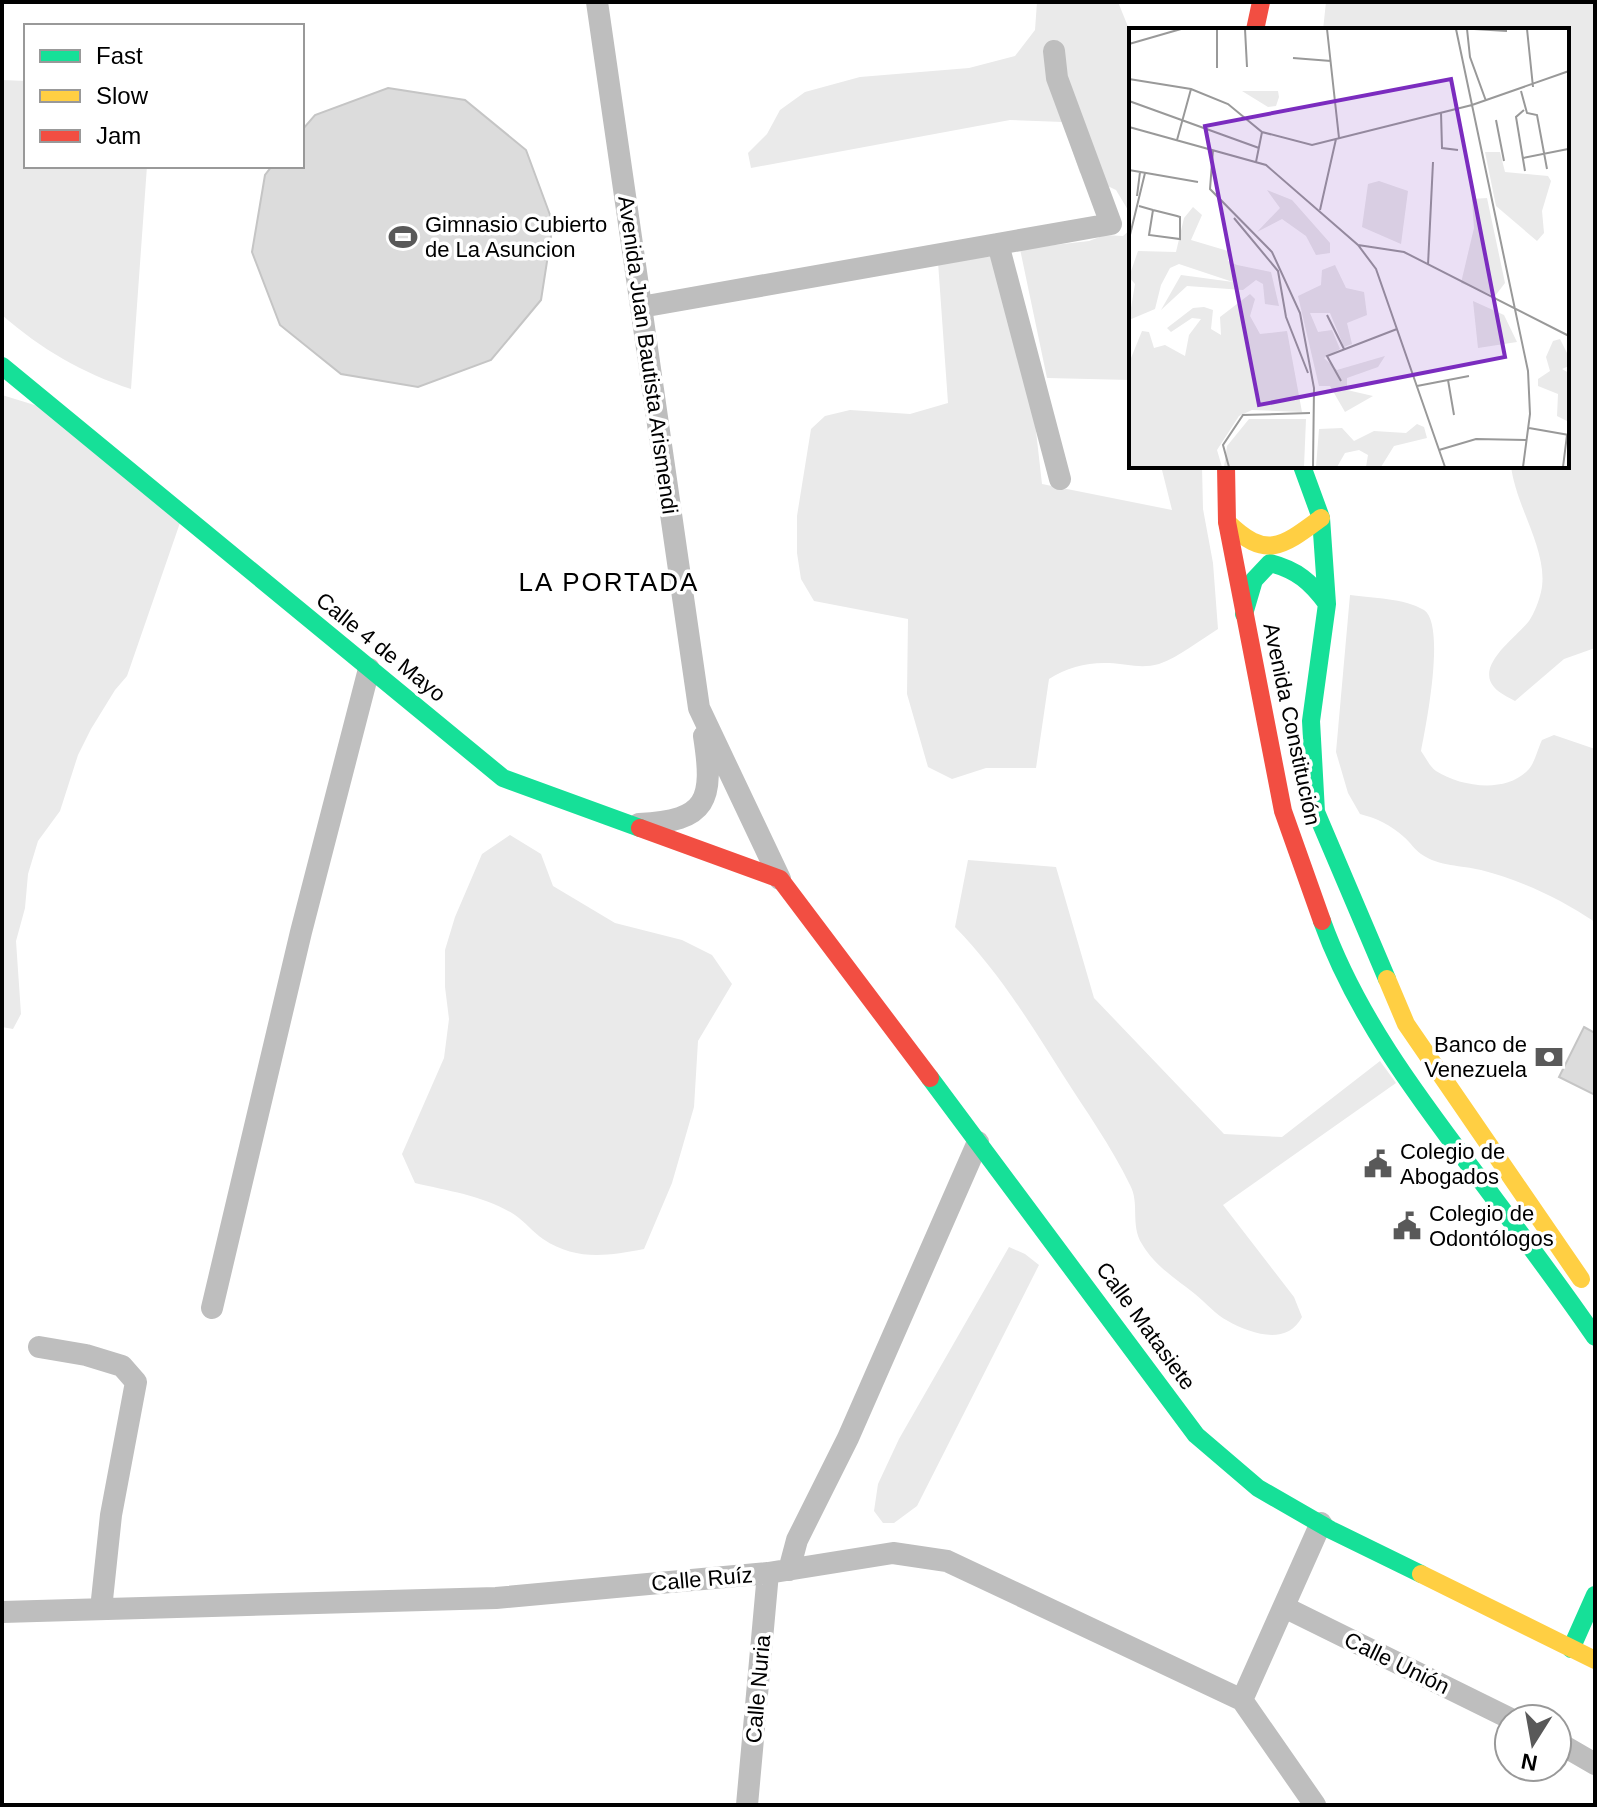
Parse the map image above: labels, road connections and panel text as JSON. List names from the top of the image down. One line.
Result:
{"streets":{"street":["Avenida Juan Bautista Arismendi","Calle 4 de Mayo","Avenida Constitución","Calle Matasiete","Calle Ruíz","Calle Unión","Calle Nuria"]},"crossings":[["Avenida Juan Bautista Arismendi","Calle 4 de Mayo"],["Avenida Juan Bautista Arismendi","Calle Matasiete"],["Calle 4 de Mayo","Calle Matasiete"],["Calle Matasiete","Calle Nuria"],["Calle Ruíz","Calle Nuria"]],"districts":["LA PORTADA"],"places":{"sports":["Gimnasio Cubierto de La Asuncion"],"bank":["Banco de Venezuela"],"public building":["Colegio de Abogados","Colegio de Odontólogos"]},"legend":["Fast","Slow","Jam"],"north":"bottom"}
